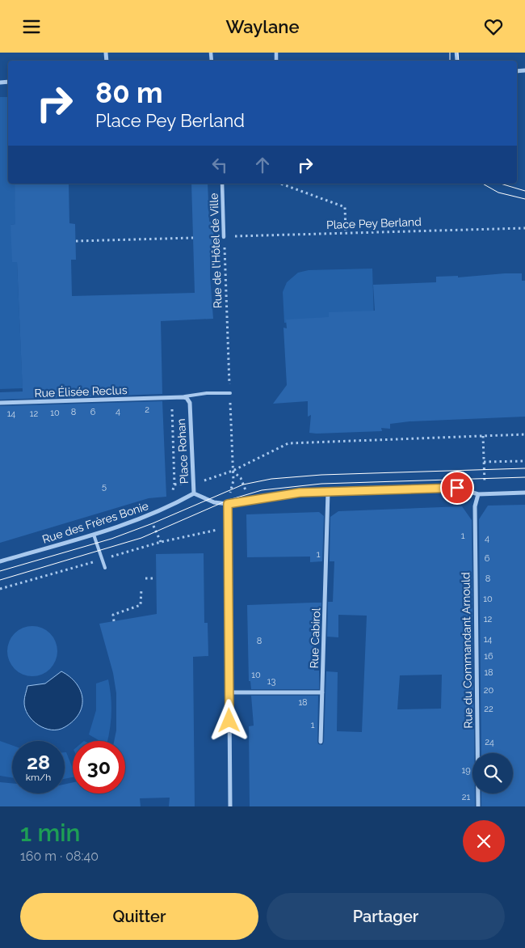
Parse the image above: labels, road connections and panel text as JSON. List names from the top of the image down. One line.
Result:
{"streets":{"street":["Rue de l'Hôtel de Ville","Rue Élisée Reclus","Place Rohan","Rue des Frères Bonie","Rue Cabirol","Rue du Commandant Arnould"],"path":["Place Pey Berland"]},"crossings":[["Place Pey Berland","Rue de l'Hôtel de Ville"],["Place Rohan","Rue des Frères Bonie"]],"house_numbers":["2","4","8","6","10","14","12","5","1","4","1","6","8","10","12","14","8","16","18","10","13","20","18","22","1","24","19","21"],"page":{"header":"Waylane","turn":["80 m","Place Pey Berland"],"speed":"28 km/h","limit":"30","heading":["1 min","160 m · 08:40"],"buttons":["Quitter","Partager"]}}
